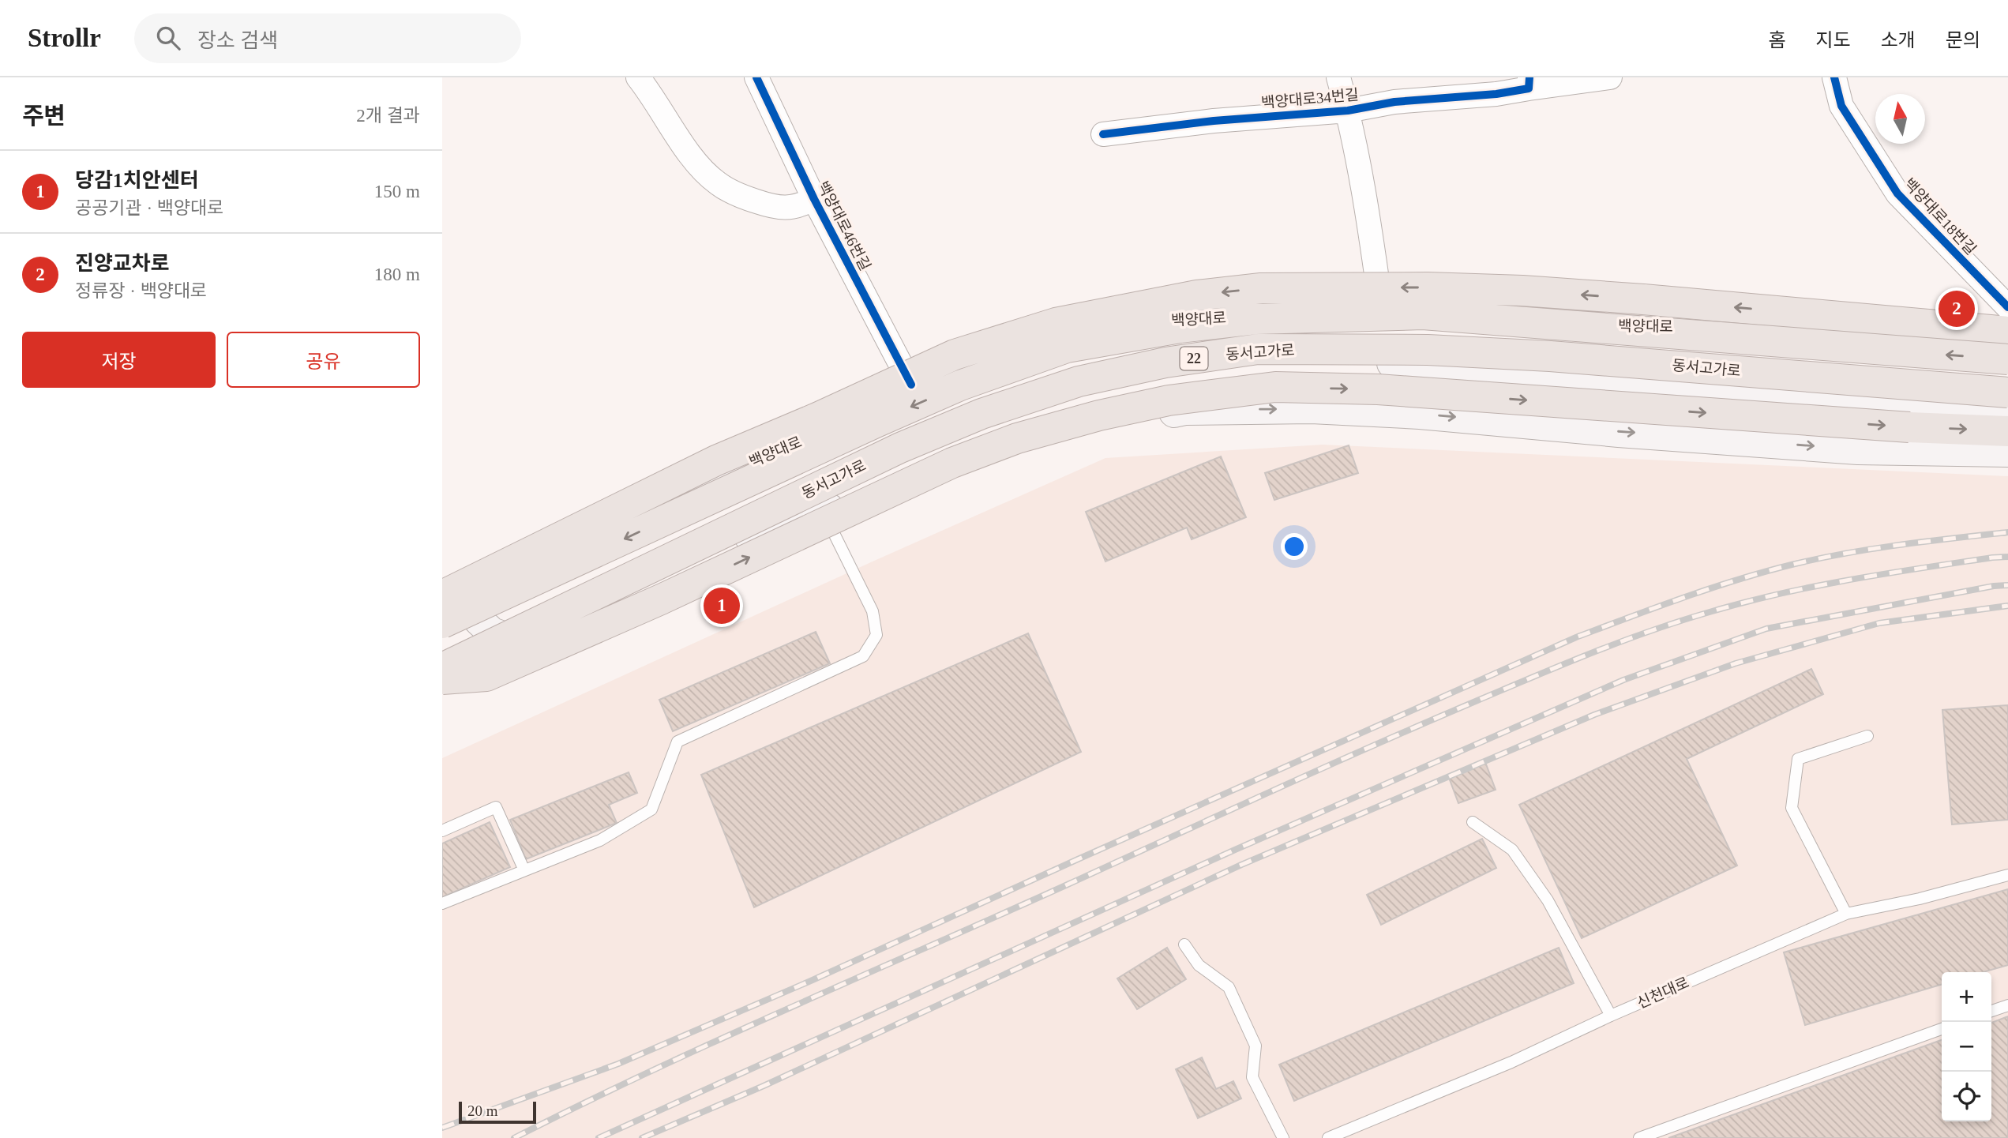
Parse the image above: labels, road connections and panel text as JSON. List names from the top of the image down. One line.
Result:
{"streets":{"highway":["동서고가로","22"],"main road":["백양대로"],"street":["백양대로34번길","백양대로18번길","백양대로46번길"],"lane":["신천대로"]},"crossings":[["백양대로34번길","백양대로"],["백양대로46번길","백양대로"]],"scale_bar":"20 m","north":"top","page":{"header":"Strollr","search":"장소 검색","nav":["홈","지도","소개","문의"],"heading":["주변","2개 결과"],"list":[{"mark":"1","name":"당감1치안센터","note":"공공기관 · 백양대로","value":"150 m"},{"mark":"2","name":"진양교차로","note":"정류장 · 백양대로","value":"180 m"}],"pins":["2","1"],"buttons":["저장","공유"],"map_buttons":["+","−"],"scale":"20 m"}}
